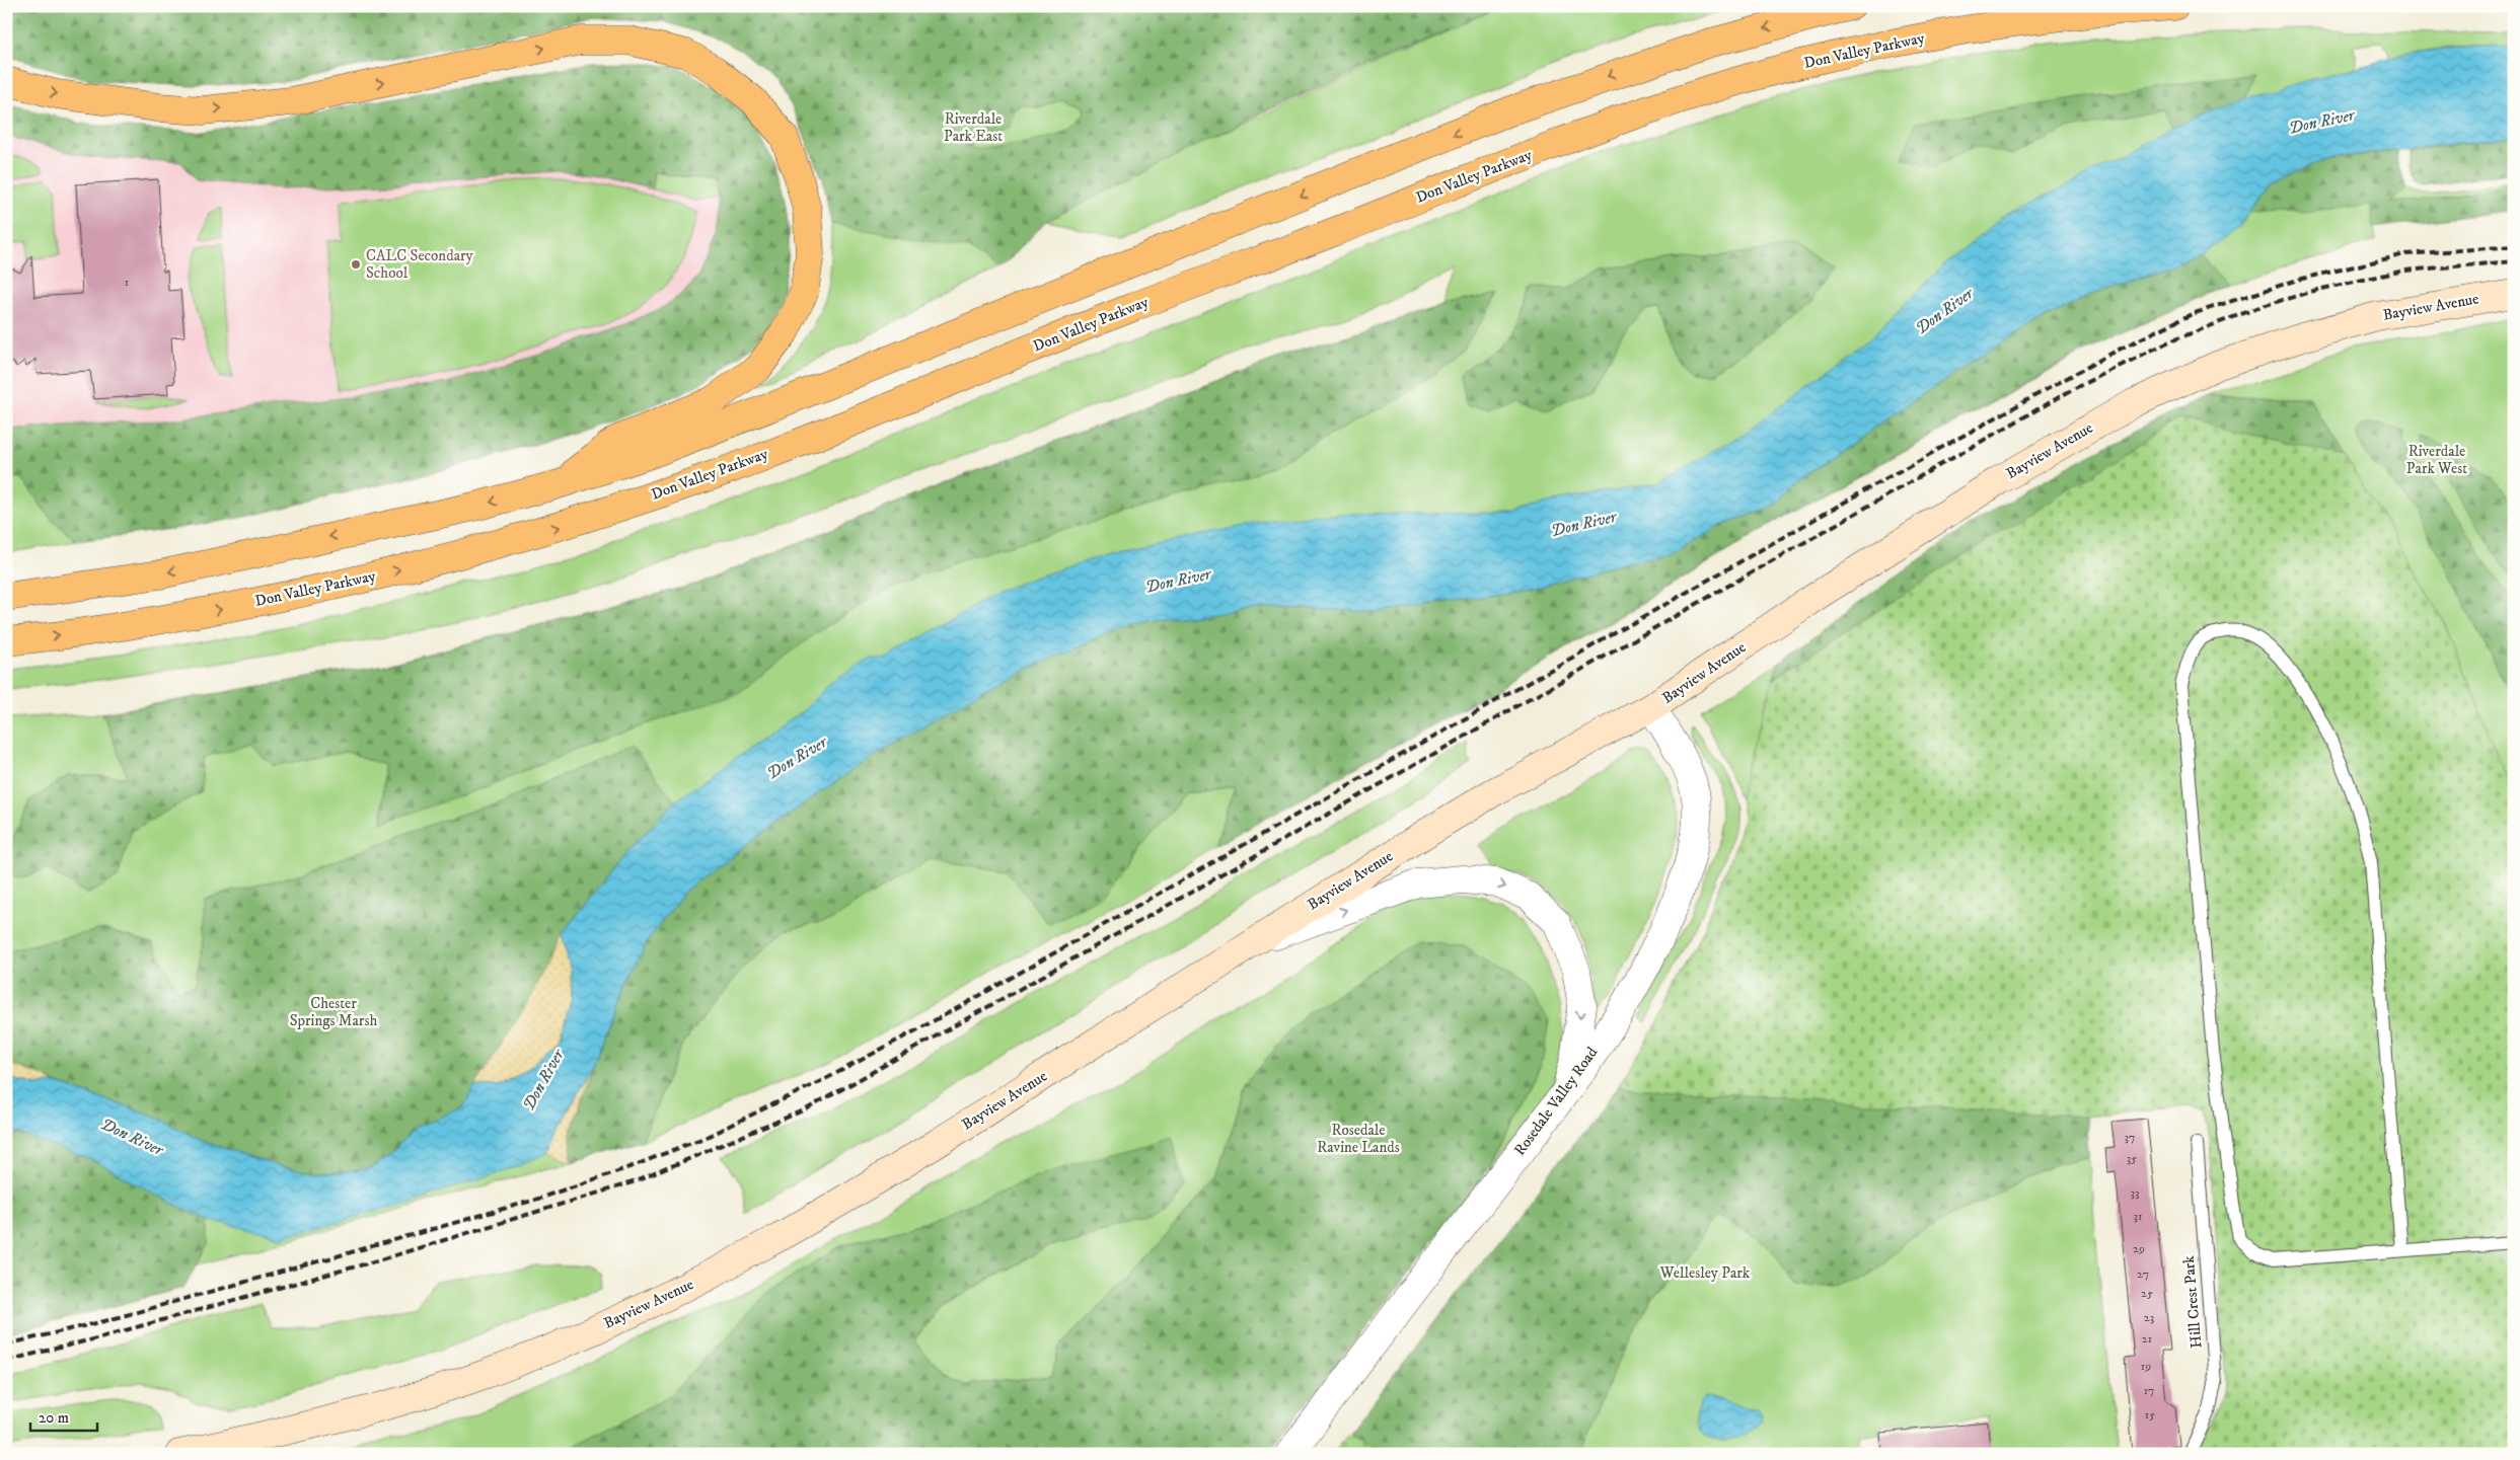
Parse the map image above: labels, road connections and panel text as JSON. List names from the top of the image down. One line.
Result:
{"streets":{"highway":["Don Valley Parkway"],"main road":["Bayview Avenue"],"street":["Rosedale Valley Road"],"lane":["Hill Crest Park"]},"crossings":[["Bayview Avenue","Rosedale Valley Road"]],"water":["Don River"],"parks":["Riverdale Park East","Riverdale Park West","Chester Springs Marsh","Rosedale Ravine Lands","Wellesley Park"],"places":["CALC Secondary School"],"house_numbers":["1","37","35","33","31","29","27","25","23","21","19","17","15"],"scale_bar":"20 m"}
